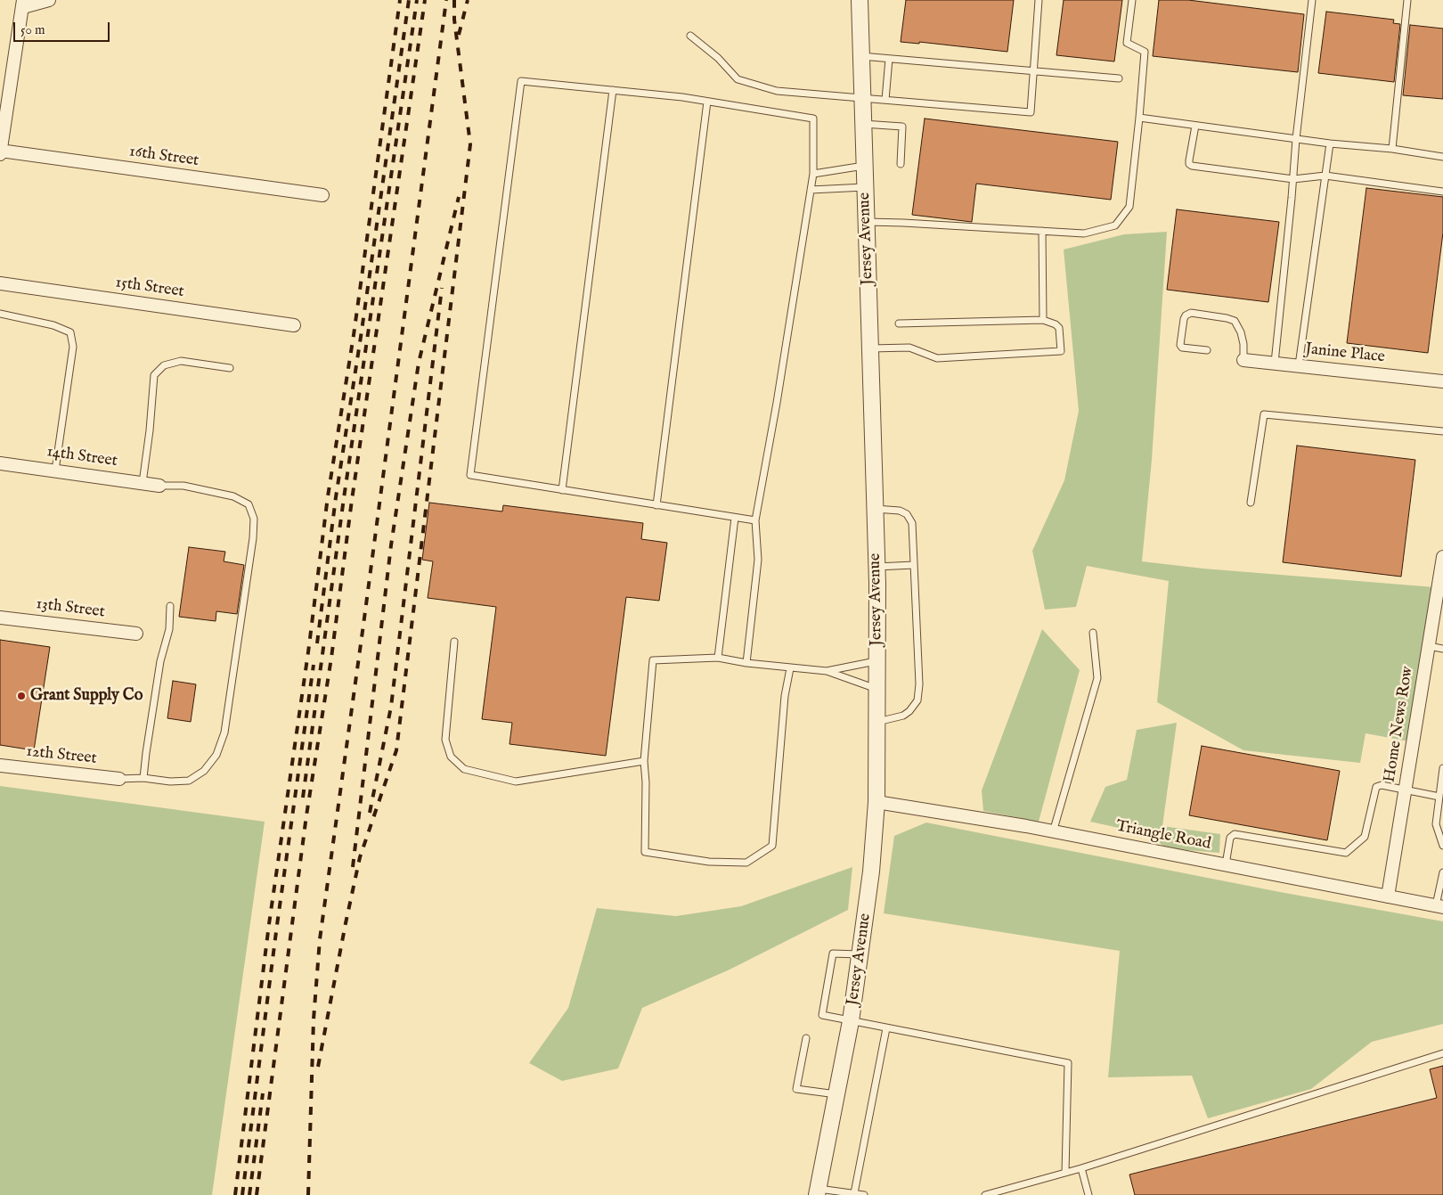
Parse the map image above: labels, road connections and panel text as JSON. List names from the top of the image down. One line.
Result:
{"streets":{"street":["16th Street","Jersey Avenue","15th Street","Janine Place","14th Street","13th Street","Home News Row","12th Street","Triangle Road"]},"crossings":[["Jersey Avenue","Triangle Road"],["Home News Row","Triangle Road"]],"places":["Grant Supply Co"],"scale_bar":"50 m"}
